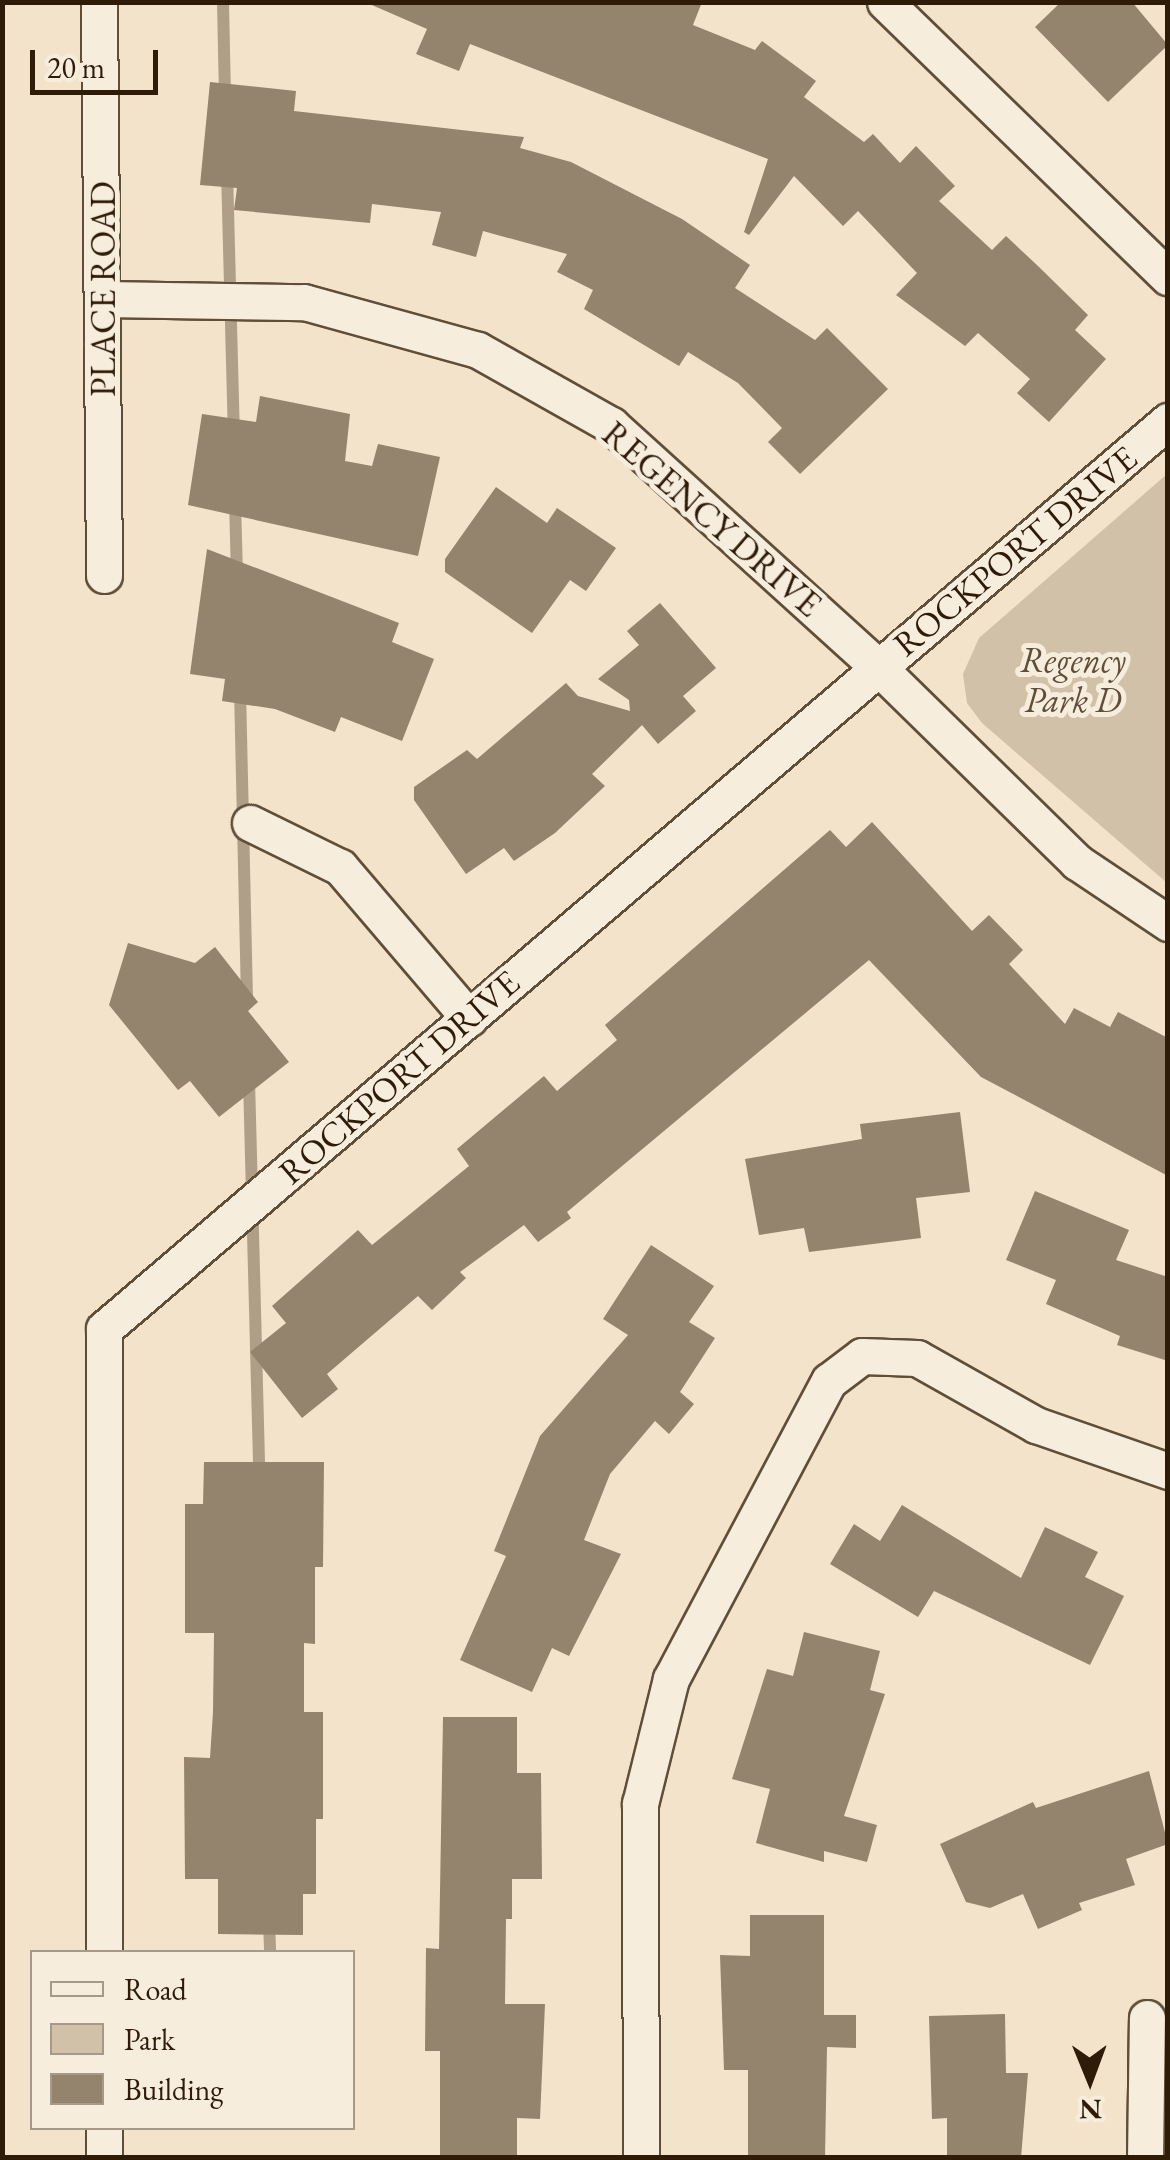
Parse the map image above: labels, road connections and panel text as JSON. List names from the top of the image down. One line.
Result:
{"streets":{"street":["PLACE ROAD","REGENCY DRIVE","ROCKPORT DRIVE"]},"crossings":[["PLACE ROAD","REGENCY DRIVE"],["REGENCY DRIVE","ROCKPORT DRIVE"]],"parks":["Regency Park D"],"legend":["Road","Park","Building"],"scale_bar":"20 m","north":"bottom"}
